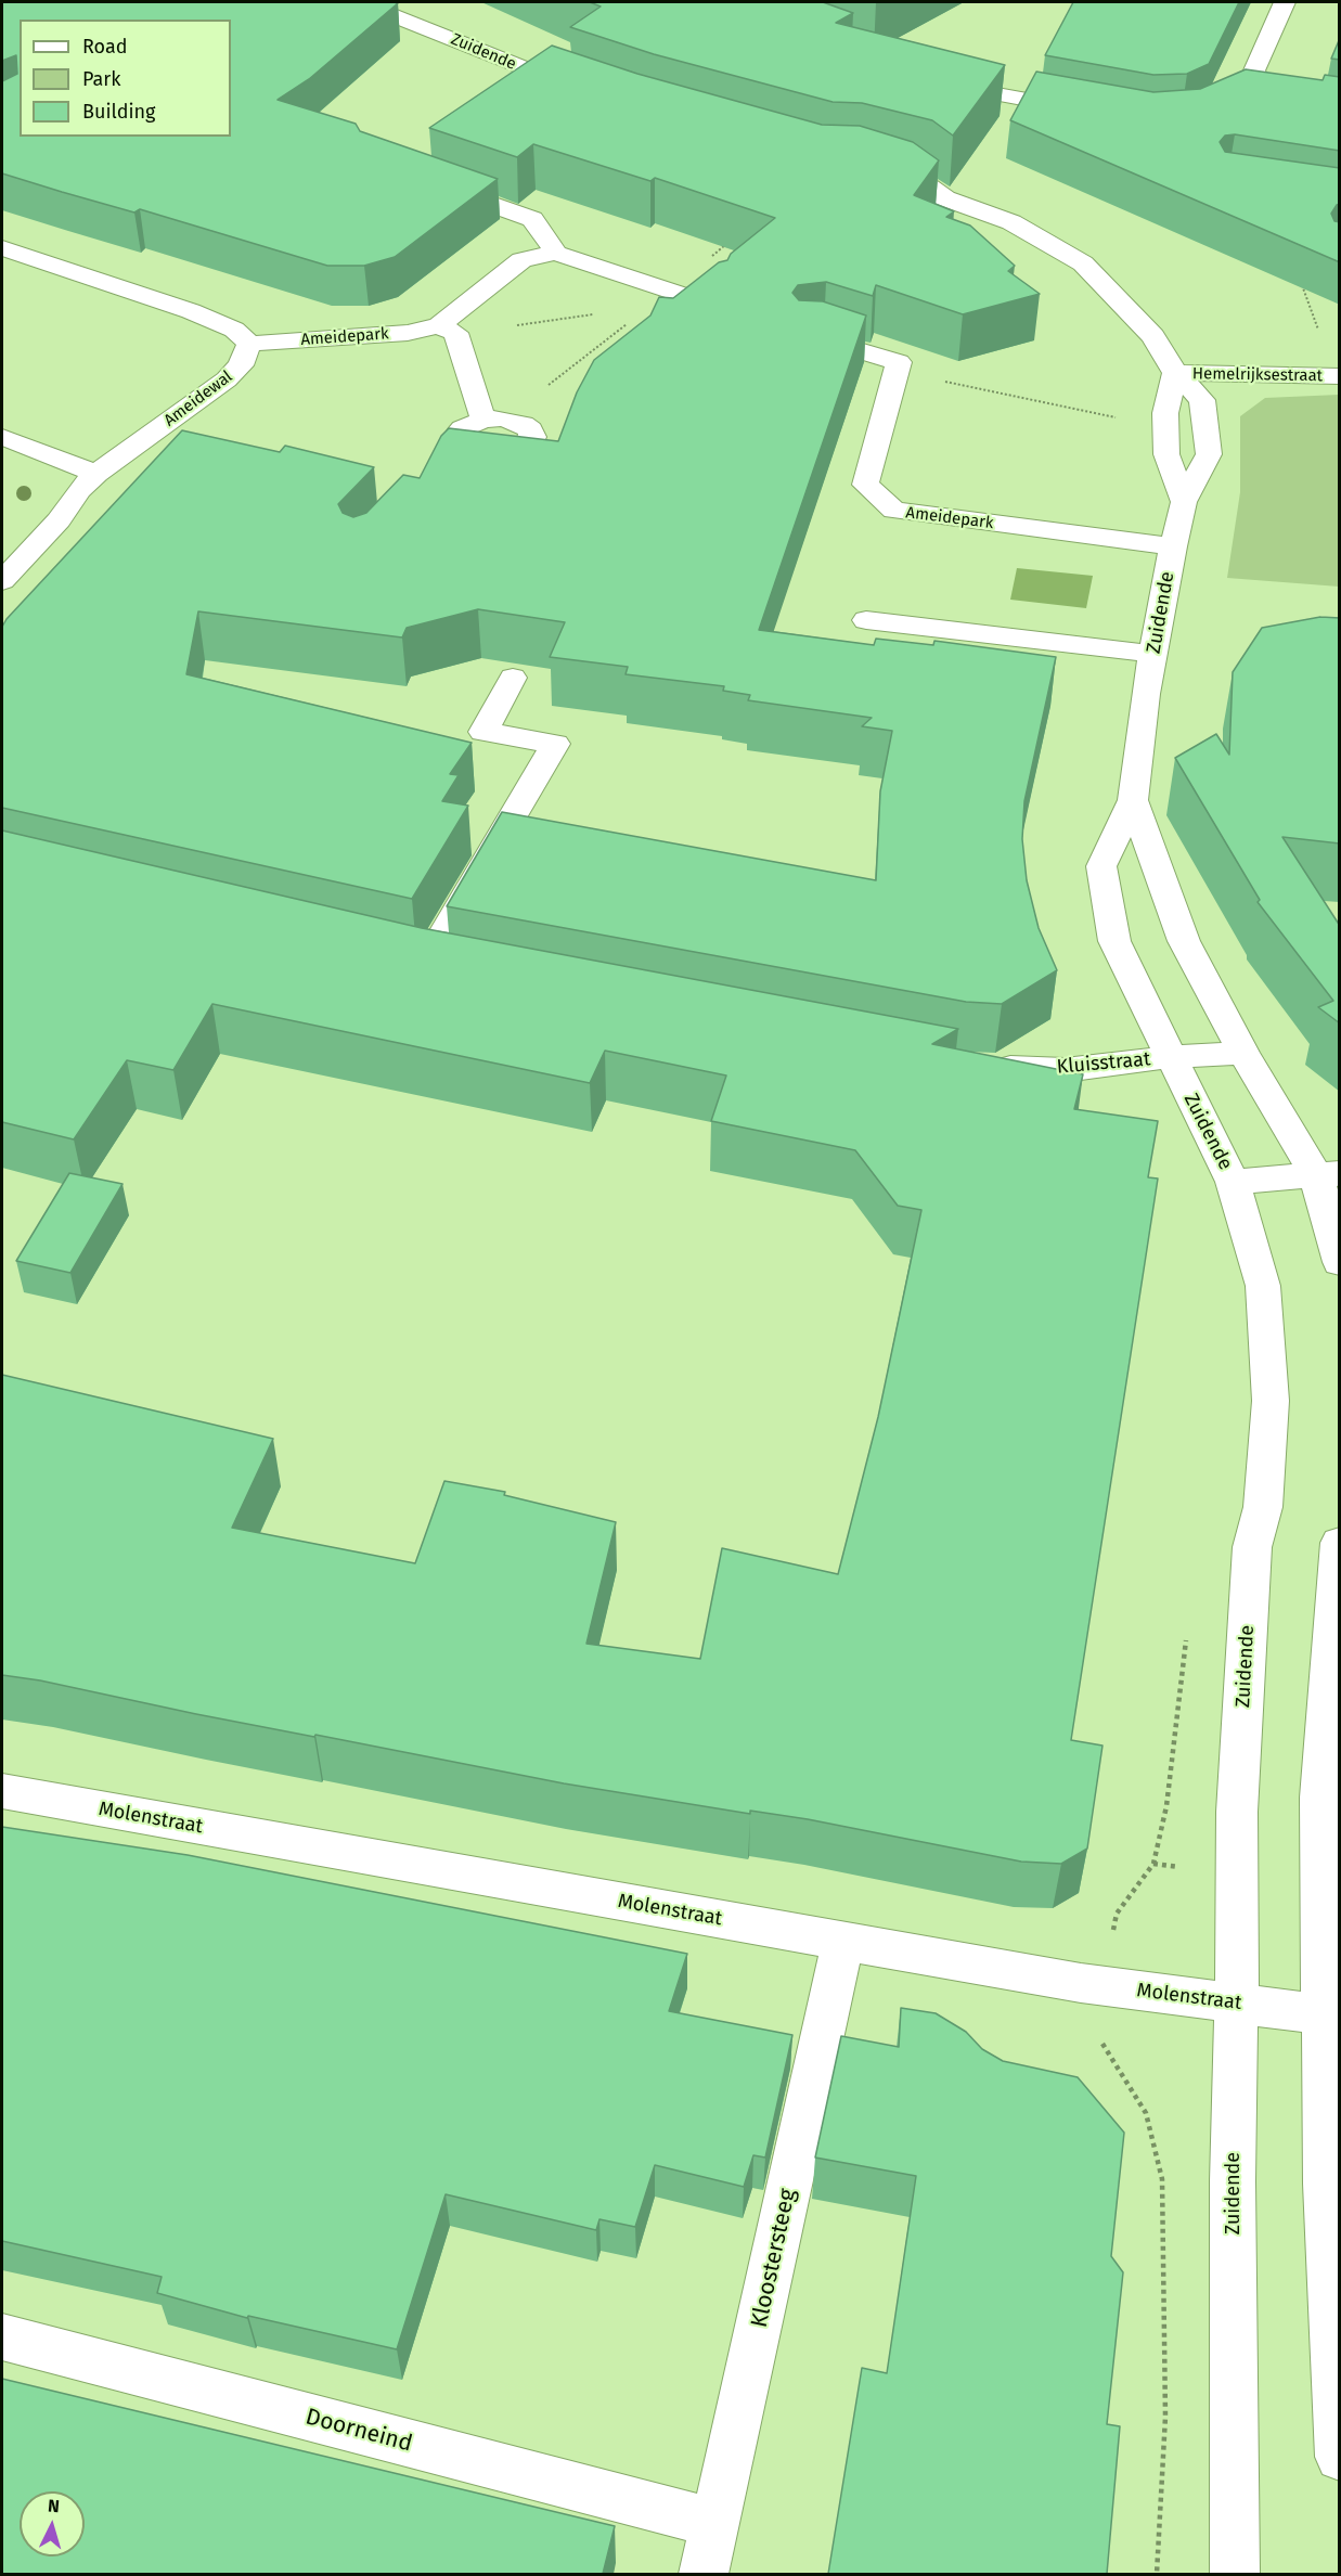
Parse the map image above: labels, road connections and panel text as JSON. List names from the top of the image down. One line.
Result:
{"streets":{"street":["Zuidende","Ameidepark","Hemelrijksestraat","Ameidewal","Kluisstraat","Molenstraat","Kloostersteeg","Doorneind"]},"crossings":[["Zuidende","Ameidepark"],["Zuidende","Hemelrijksestraat"],["Zuidende","Kluisstraat"],["Zuidende","Molenstraat"],["Ameidepark","Ameidewal"],["Molenstraat","Kloostersteeg"],["Kloostersteeg","Doorneind"]],"legend":["Road","Park","Building"],"north":"top"}
